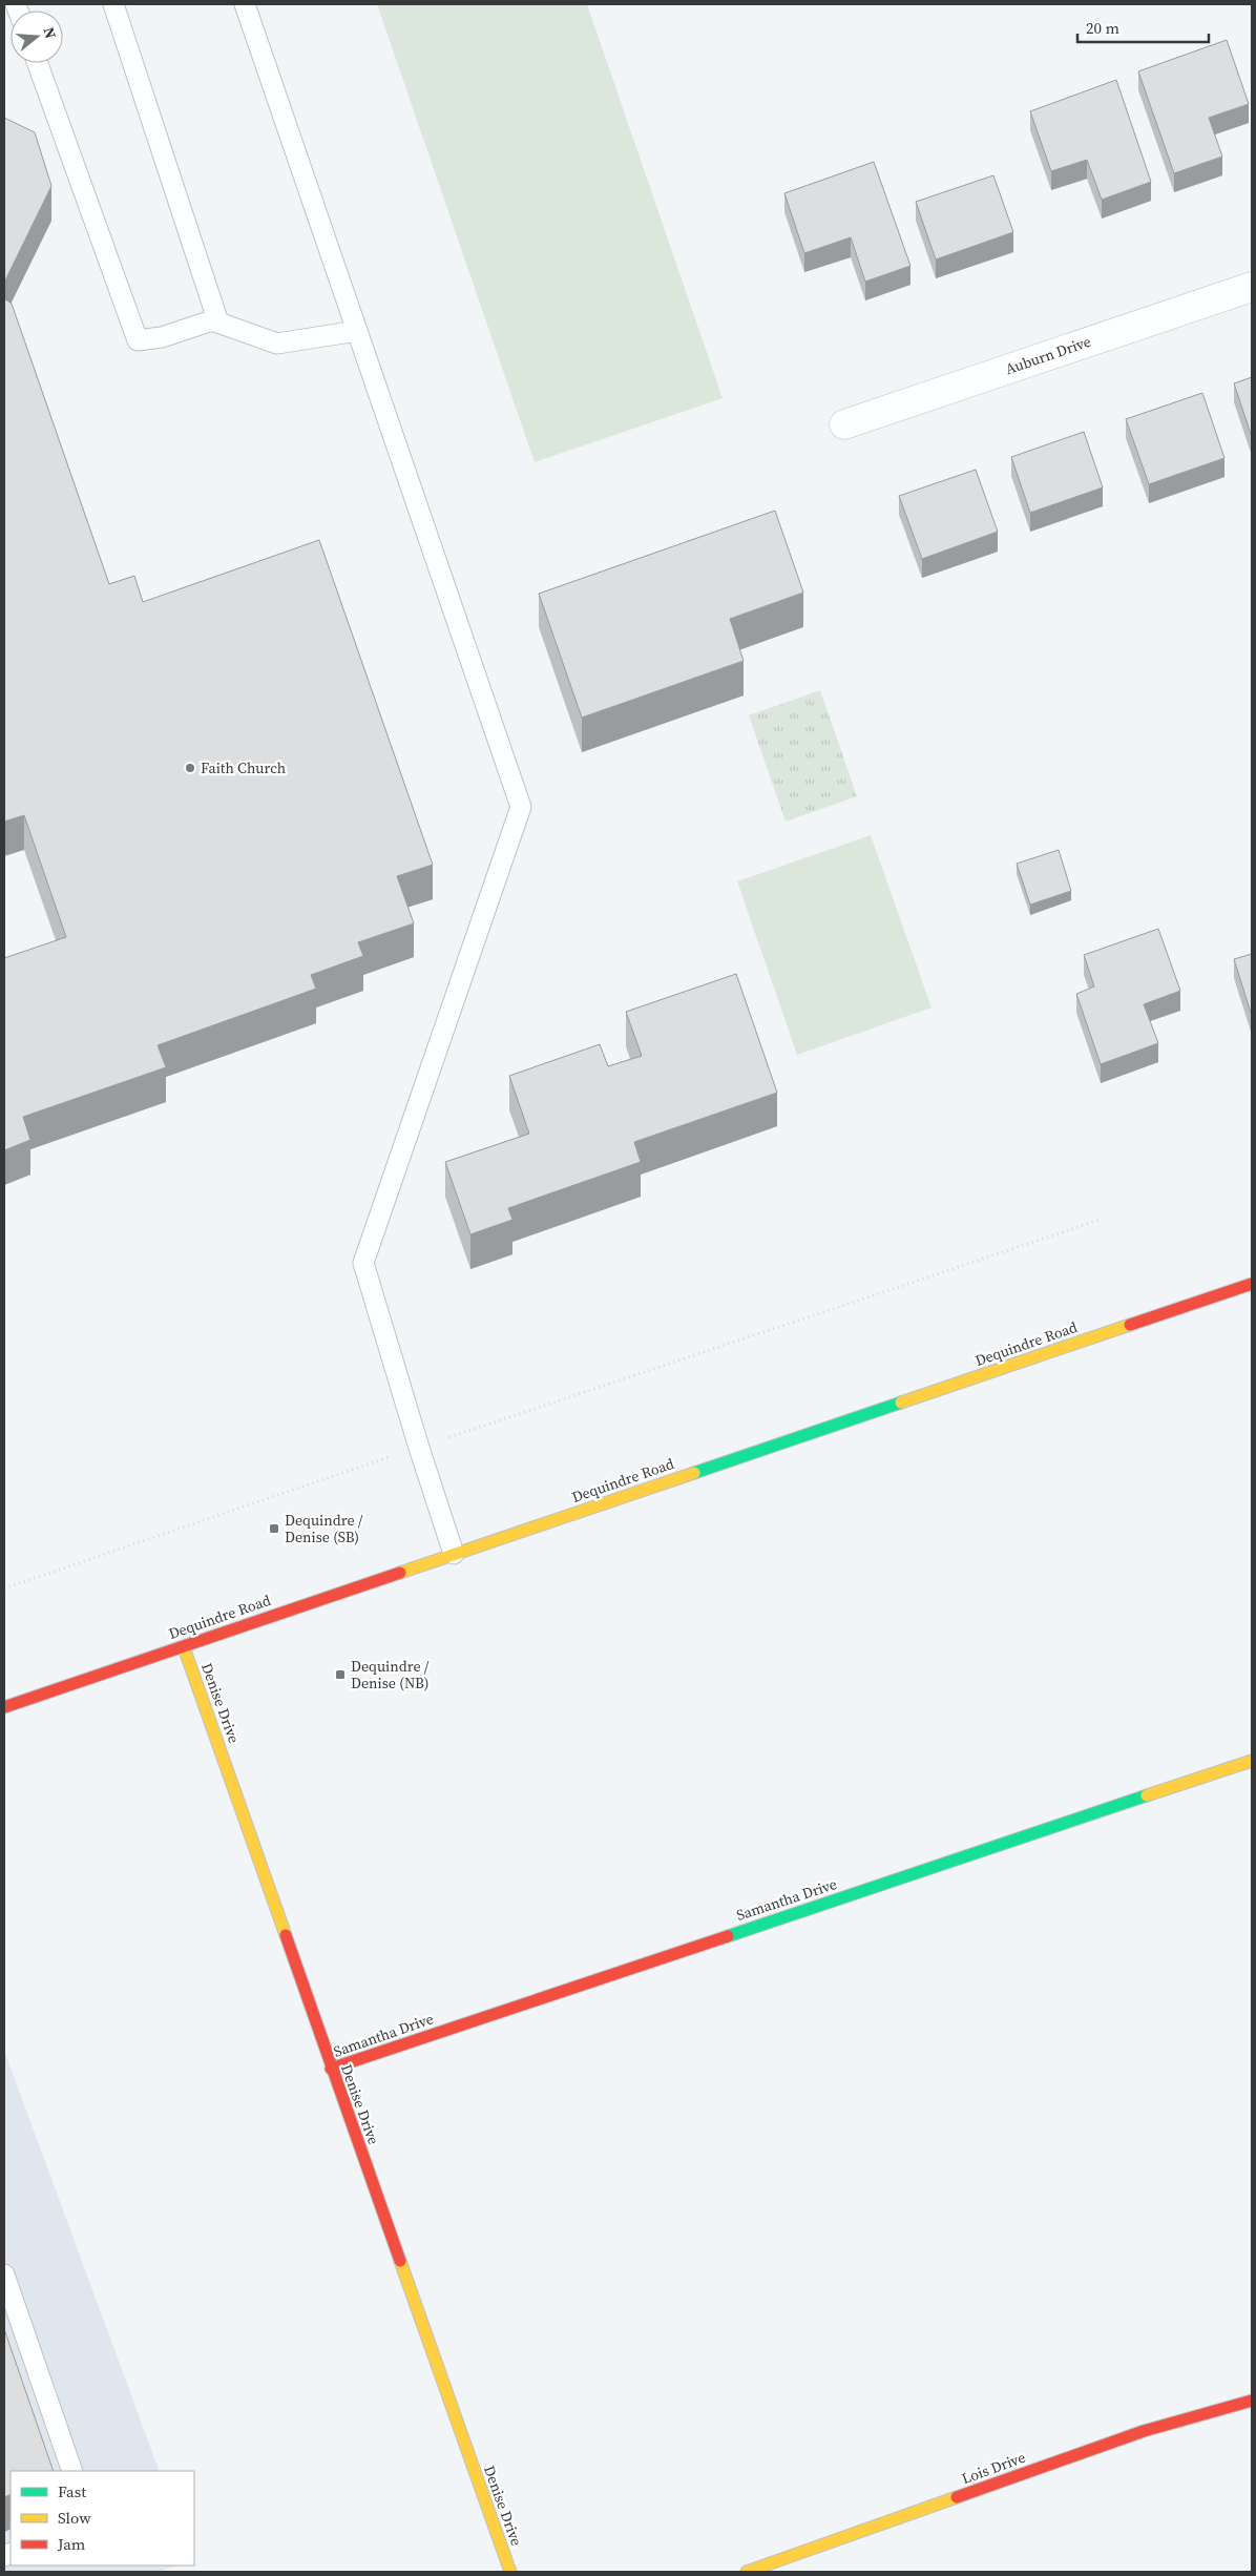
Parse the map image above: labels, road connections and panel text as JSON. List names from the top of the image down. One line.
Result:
{"streets":{"street":["Auburn Drive","Dequindre Road","Denise Drive","Samantha Drive","Lois Drive"]},"crossings":[["Dequindre Road","Denise Drive"],["Denise Drive","Samantha Drive"]],"places":{"other":["Faith Church"],"transit":["Dequindre / Denise (SB)","Dequindre / Denise (NB)"]},"legend":["Fast","Slow","Jam"],"scale_bar":"20 m","north":"right"}
